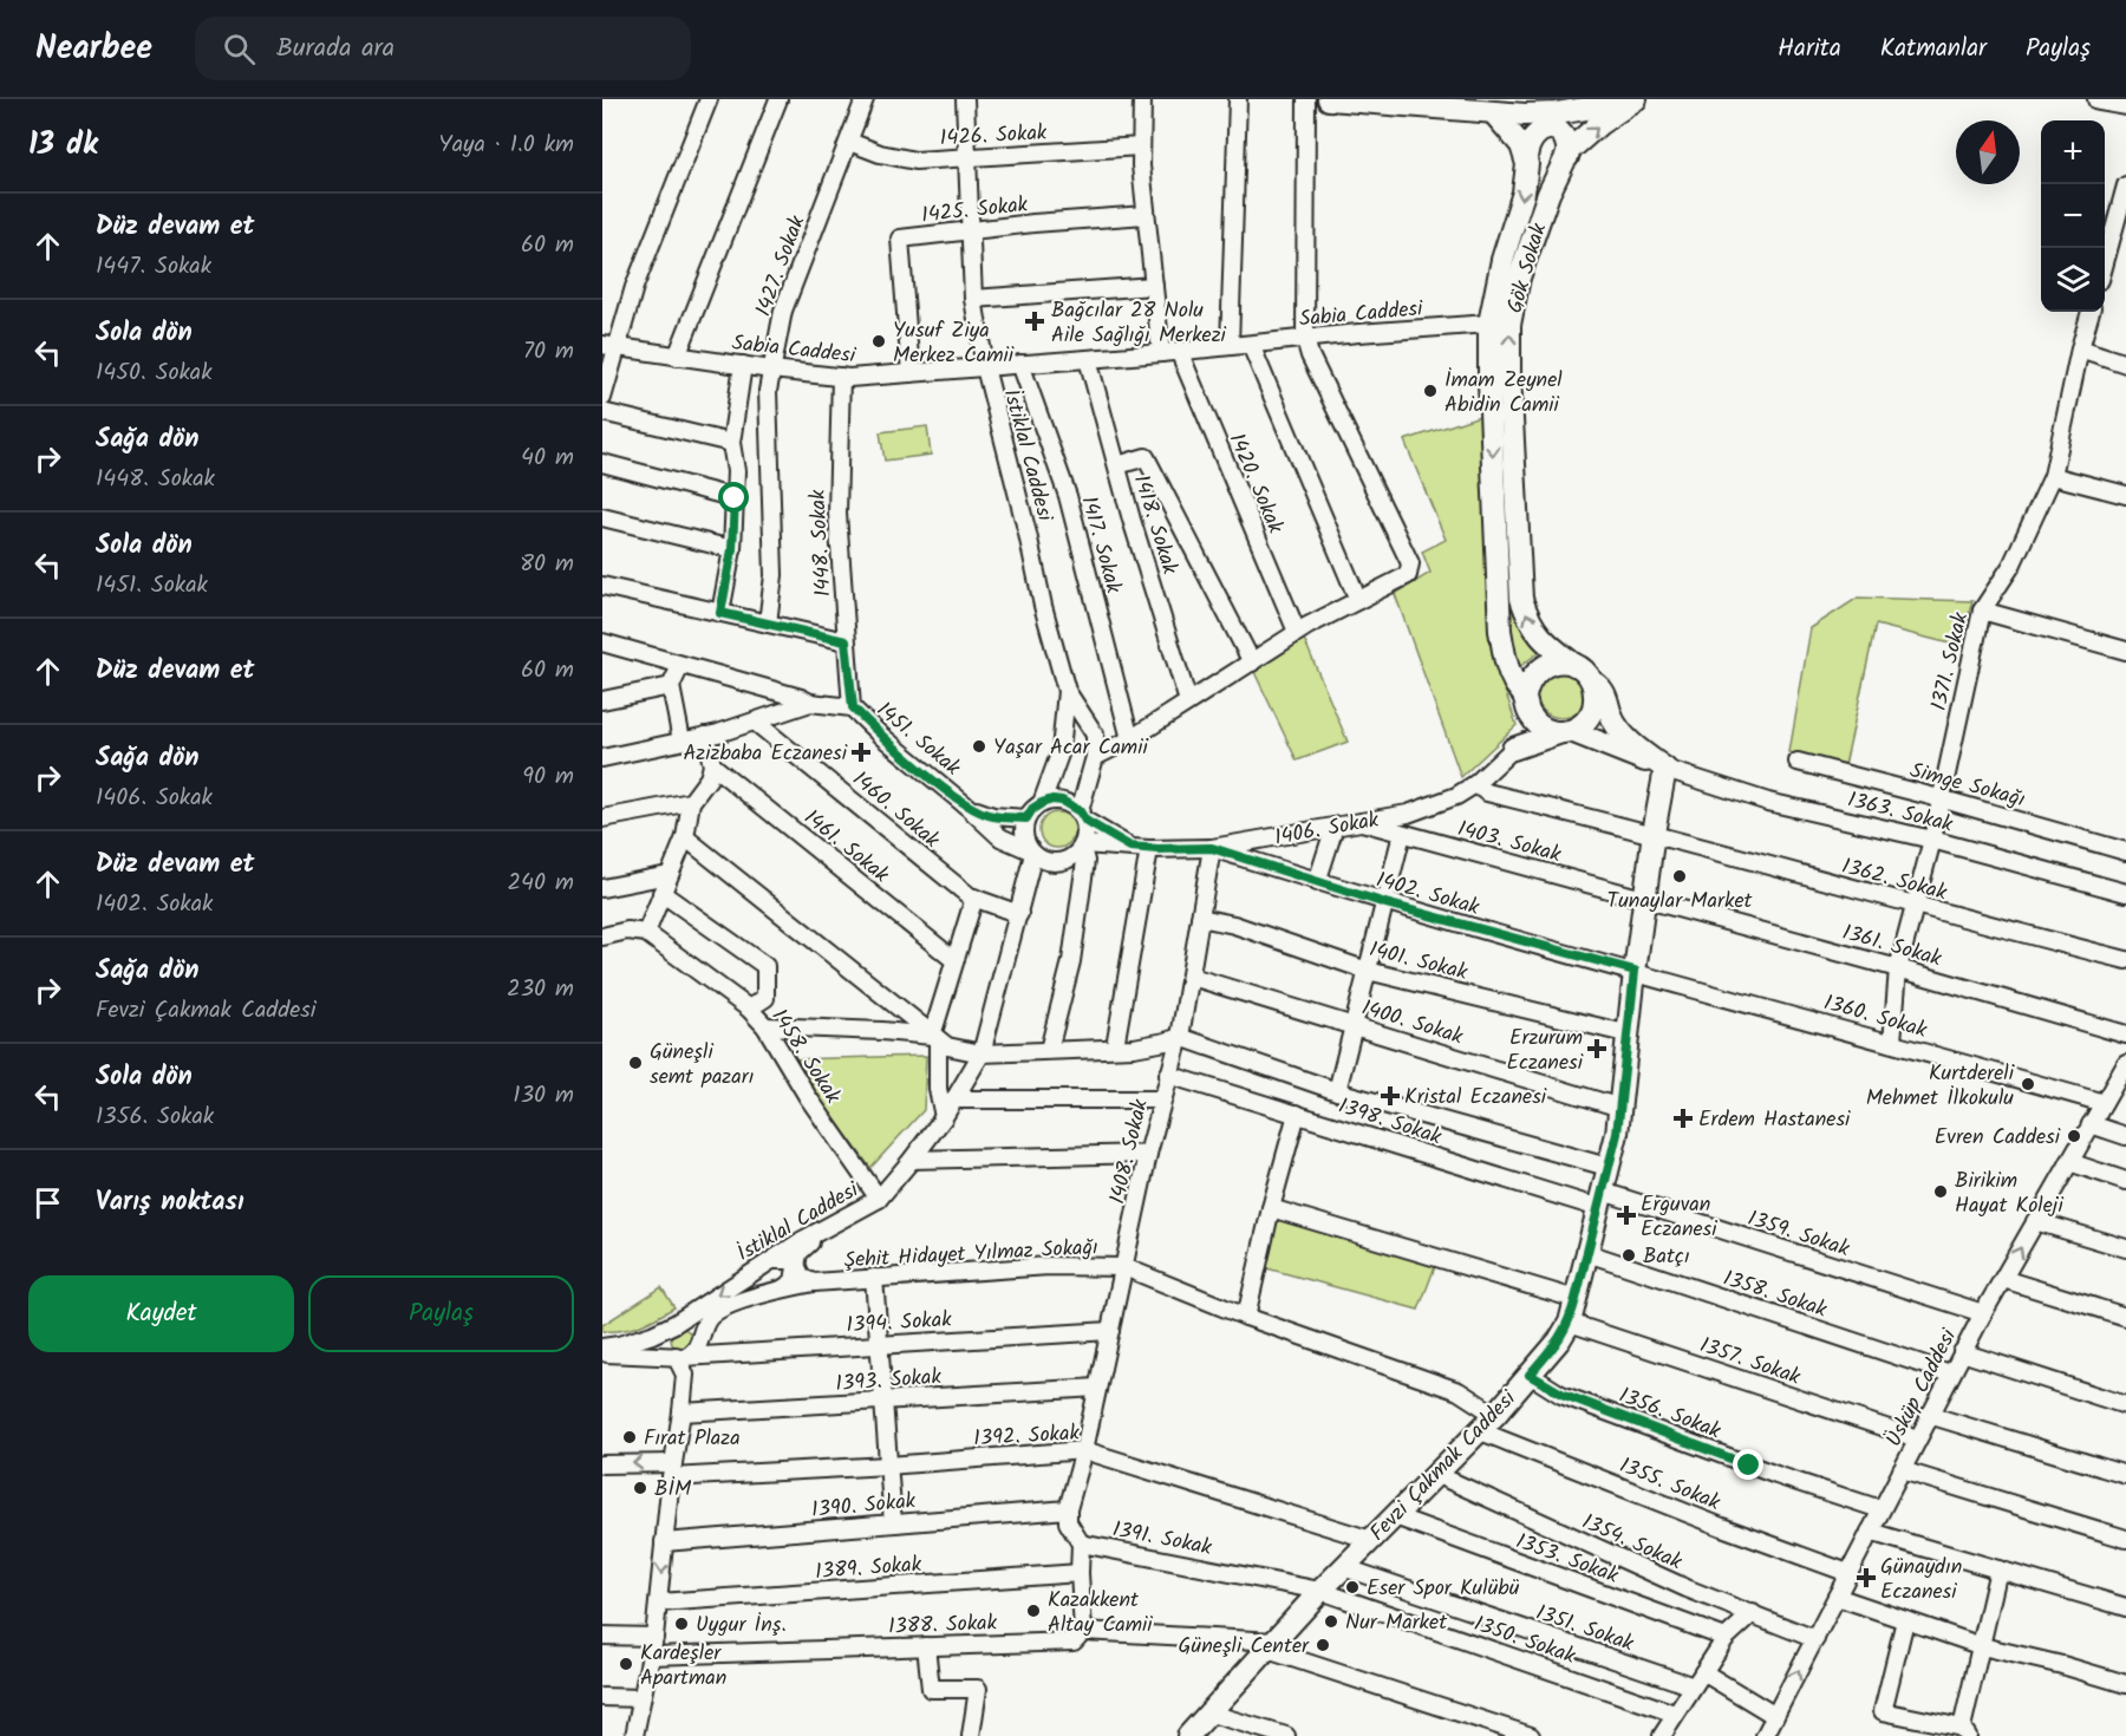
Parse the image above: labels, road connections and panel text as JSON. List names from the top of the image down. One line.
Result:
{"streets":{"main road":["Gök Sokak","Fevzi Çakmak Caddesi"],"street":["1426. Sokak","1425. Sokak","1427. Sokak","Sabia Caddesi","İstiklal Caddesi","1420. Sokak","1418. Sokak","1448. Sokak","1417. Sokak","1371. Sokak","1451. Sokak","Simge Sokağı","1460. Sokak","1363. Sokak","1406. Sokak","1403. Sokak","1461. Sokak","1362. Sokak","1402. Sokak","1361. Sokak","1401. Sokak","1360. Sokak","1400. Sokak","1458. Sokak","1398. Sokak","1408. Sokak","1359. Sokak","Şehit Hidayet Yılmaz Sokağı","1358. Sokak","1394. Sokak","1357. Sokak","1393. Sokak","Üsküp Caddesi","1356. Sokak","1392. Sokak","1355. Sokak","1390. Sokak","1391. Sokak","1354. Sokak","1353. Sokak","1389. Sokak","1388. Sokak","1351. Sokak","1350. Sokak"]},"crossings":[["1426. Sokak","1427. Sokak"],["1426. Sokak","İstiklal Caddesi"],["1425. Sokak","Sabia Caddesi"],["1425. Sokak","İstiklal Caddesi"],["1427. Sokak","Sabia Caddesi"],["Gök Sokak","Sabia Caddesi"],["Gök Sokak","1363. Sokak"],["Gök Sokak","Fevzi Çakmak Caddesi"],["Sabia Caddesi","İstiklal Caddesi"],["Sabia Caddesi","1420. Sokak"],["Sabia Caddesi","1418. Sokak"],["Sabia Caddesi","1448. Sokak"],["Sabia Caddesi","1417. Sokak"],["İstiklal Caddesi","1451. Sokak"],["İstiklal Caddesi","1460. Sokak"],["İstiklal Caddesi","1406. Sokak"],["İstiklal Caddesi","1458. Sokak"],["İstiklal Caddesi","Şehit Hidayet Yılmaz Sokağı"],["İstiklal Caddesi","1394. Sokak"],["1448. Sokak","1451. Sokak"],["1371. Sokak","Simge Sokağı"],["1371. Sokak","1363. Sokak"],["1371. Sokak","1362. Sokak"],["1371. Sokak","1361. Sokak"],["1371. Sokak","1360. Sokak"],["1451. Sokak","1406. Sokak"],["1363. Sokak","Fevzi Çakmak Caddesi"],["1406. Sokak","1403. Sokak"],["1406. Sokak","1362. Sokak"],["1406. Sokak","1402. Sokak"],["1406. Sokak","1408. Sokak"],["1403. Sokak","1361. Sokak"],["1403. Sokak","Fevzi Çakmak Caddesi"],["1362. Sokak","Fevzi Çakmak Caddesi"],["1402. Sokak","1360. Sokak"],["1402. Sokak","1408. Sokak"],["1402. Sokak","Fevzi Çakmak Caddesi"],["1361. Sokak","Fevzi Çakmak Caddesi"],["1401. Sokak","1408. Sokak"],["1401. Sokak","Fevzi Çakmak Caddesi"],["1360. Sokak","Üsküp Caddesi"],["1360. Sokak","Fevzi Çakmak Caddesi"],["1400. Sokak","1408. Sokak"],["1400. Sokak","Fevzi Çakmak Caddesi"],["1398. Sokak","1408. Sokak"],["1398. Sokak","1359. Sokak"],["1398. Sokak","Fevzi Çakmak Caddesi"],["1408. Sokak","Şehit Hidayet Yılmaz Sokağı"],["1408. Sokak","1394. Sokak"],["1408. Sokak","1393. Sokak"],["1408. Sokak","1392. Sokak"],["1408. Sokak","1390. Sokak"],["1359. Sokak","Üsküp Caddesi"],["1359. Sokak","Fevzi Çakmak Caddesi"],["Şehit Hidayet Yılmaz Sokağı","1394. Sokak"],["Şehit Hidayet Yılmaz Sokağı","Fevzi Çakmak Caddesi"],["1358. Sokak","Üsküp Caddesi"],["1358. Sokak","Fevzi Çakmak Caddesi"],["1357. Sokak","Üsküp Caddesi"],["1357. Sokak","Fevzi Çakmak Caddesi"],["Üsküp Caddesi","1356. Sokak"],["Üsküp Caddesi","1355. Sokak"],["Üsküp Caddesi","1354. Sokak"],["1356. Sokak","Fevzi Çakmak Caddesi"],["1392. Sokak","Fevzi Çakmak Caddesi"],["Fevzi Çakmak Caddesi","1355. Sokak"],["Fevzi Çakmak Caddesi","1391. Sokak"],["Fevzi Çakmak Caddesi","1354. Sokak"],["Fevzi Çakmak Caddesi","1353. Sokak"],["Fevzi Çakmak Caddesi","1388. Sokak"],["Fevzi Çakmak Caddesi","1351. Sokak"],["Fevzi Çakmak Caddesi","1350. Sokak"],["1391. Sokak","1389. Sokak"],["1391. Sokak","1388. Sokak"],["1391. Sokak","1350. Sokak"]],"places":{"health":["Bağcılar 28 Nolu Aile Sağlığı Merkezi","Azizbaba Eczanesi","Erzurum Eczanesi","Kristal Eczanesi","Erdem Hastanesi","Erguvan Eczanesi","Günaydın Eczanesi"],"other":["Yusuf Ziya Merkez Camii","İmam Zeynel Abidin Camii","Yaşar Acar Camii","Tunaylar Market","Güneşli semt pazarı","Kurtdereli Mehmet İlkokulu","Evren Caddesi","Birikim Hayat Koleji","Batçı","Fırat Plaza","BİM","Eser Spor Kulübü","Kazakkent Altay Camii","Nur Market","Uygur İnş.","Güneşli Center","Kardeşler Apartman"]},"north":"top","page":{"header":"Nearbee","search":"Burada ara","nav":["Harita","Katmanlar","Paylaş"],"heading":["13 dk","Yaya · 1.0 km"],"map_buttons":["+","−"],"list":[["Düz devam et","1447. Sokak","60 m"],["Sola dön","1450. Sokak","70 m"],["Sağa dön","1448. Sokak","40 m"],["Sola dön","1451. Sokak","80 m"],["Düz devam et","60 m"],["Sağa dön","1406. Sokak","90 m"],["Düz devam et","1402. Sokak","240 m"],["Sağa dön","Fevzi Çakmak Caddesi","230 m"],["Sola dön","1356. Sokak","130 m"],"Varış noktası"],"buttons":["Kaydet","Paylaş"]}}
